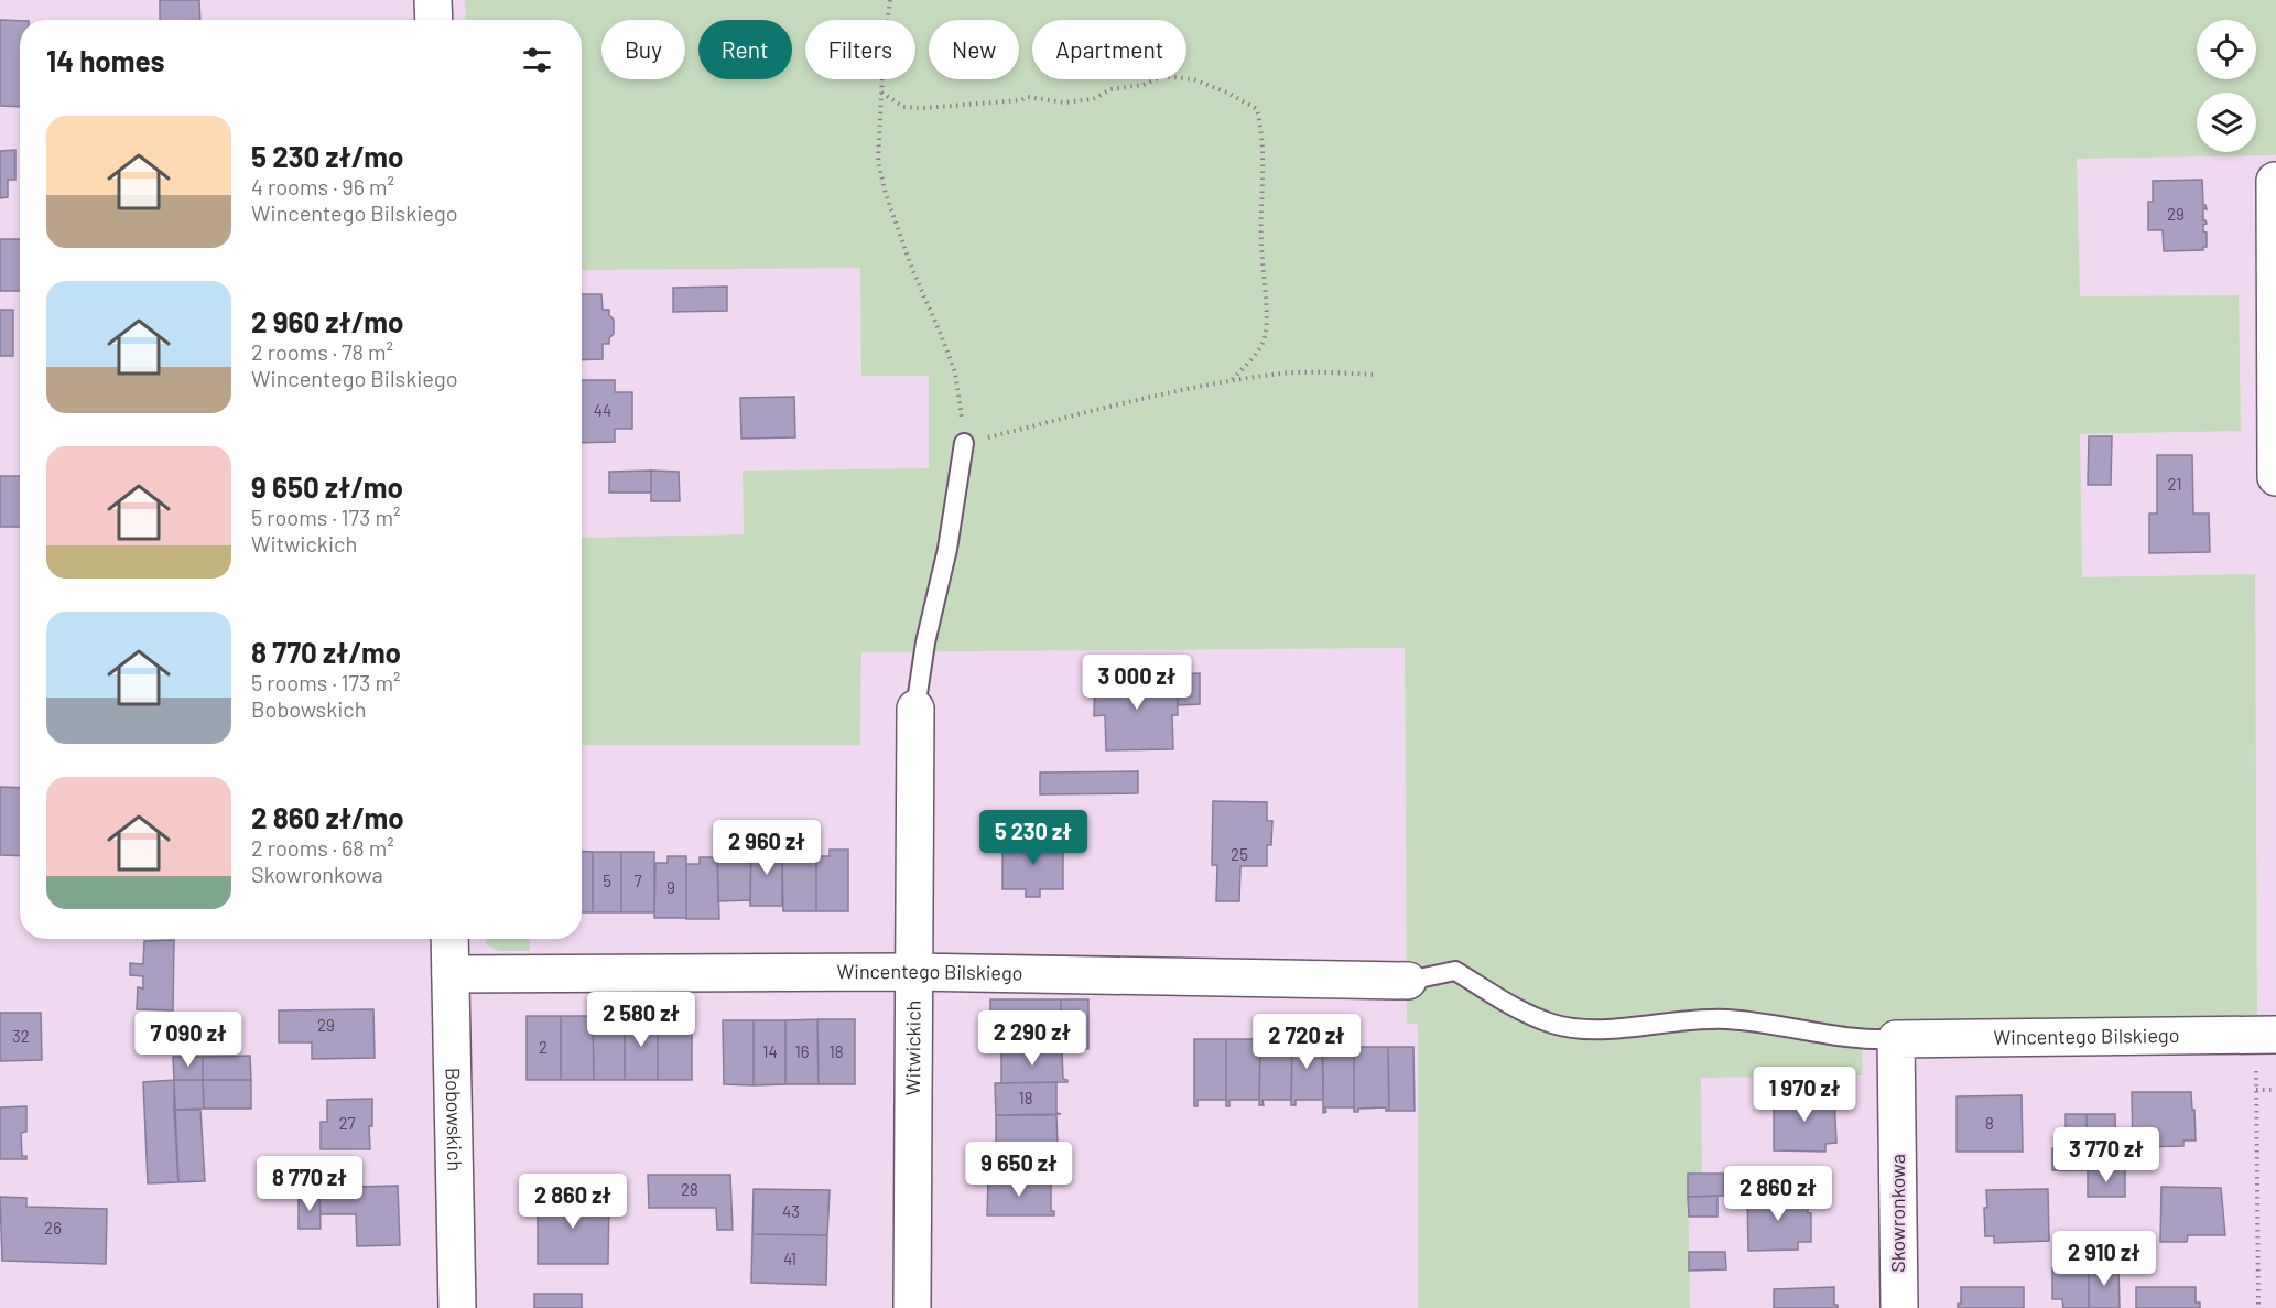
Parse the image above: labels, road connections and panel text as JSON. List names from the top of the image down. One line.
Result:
{"streets":{"street":["Wincentego Bilskiego","Witwickich","Bobowskich","Skowronkowa"]},"crossings":[["Wincentego Bilskiego","Witwickich"],["Wincentego Bilskiego","Bobowskich"],["Wincentego Bilskiego","Skowronkowa"]],"house_numbers":["29","44","21","25","5","7","9","29","32","2","14","16","18","18","27","8","28","43","26","41"],"page":{"chip":["Buy","Rent","Filters","New","Apartment"],"heading":"14 homes","list":[{"name":"5 230 zł/mo","note":"4 rooms · 96 m² · Wincentego Bilskiego"},{"name":"2 960 zł/mo","note":"2 rooms · 78 m² · Wincentego Bilskiego"},{"name":"9 650 zł/mo","note":"5 rooms · 173 m² · Witwickich"},{"name":"8 770 zł/mo","note":"5 rooms · 173 m² · Bobowskich"},{"name":"2 860 zł/mo","note":"2 rooms · 68 m² · Skowronkowa"}],"price":["3 000 zł","5 230 zł","2 960 zł","2 580 zł","2 290 zł","7 090 zł","2 720 zł","1 970 zł","3 770 zł","9 650 zł","8 770 zł","2 860 zł","2 860 zł","2 910 zł"]}}
